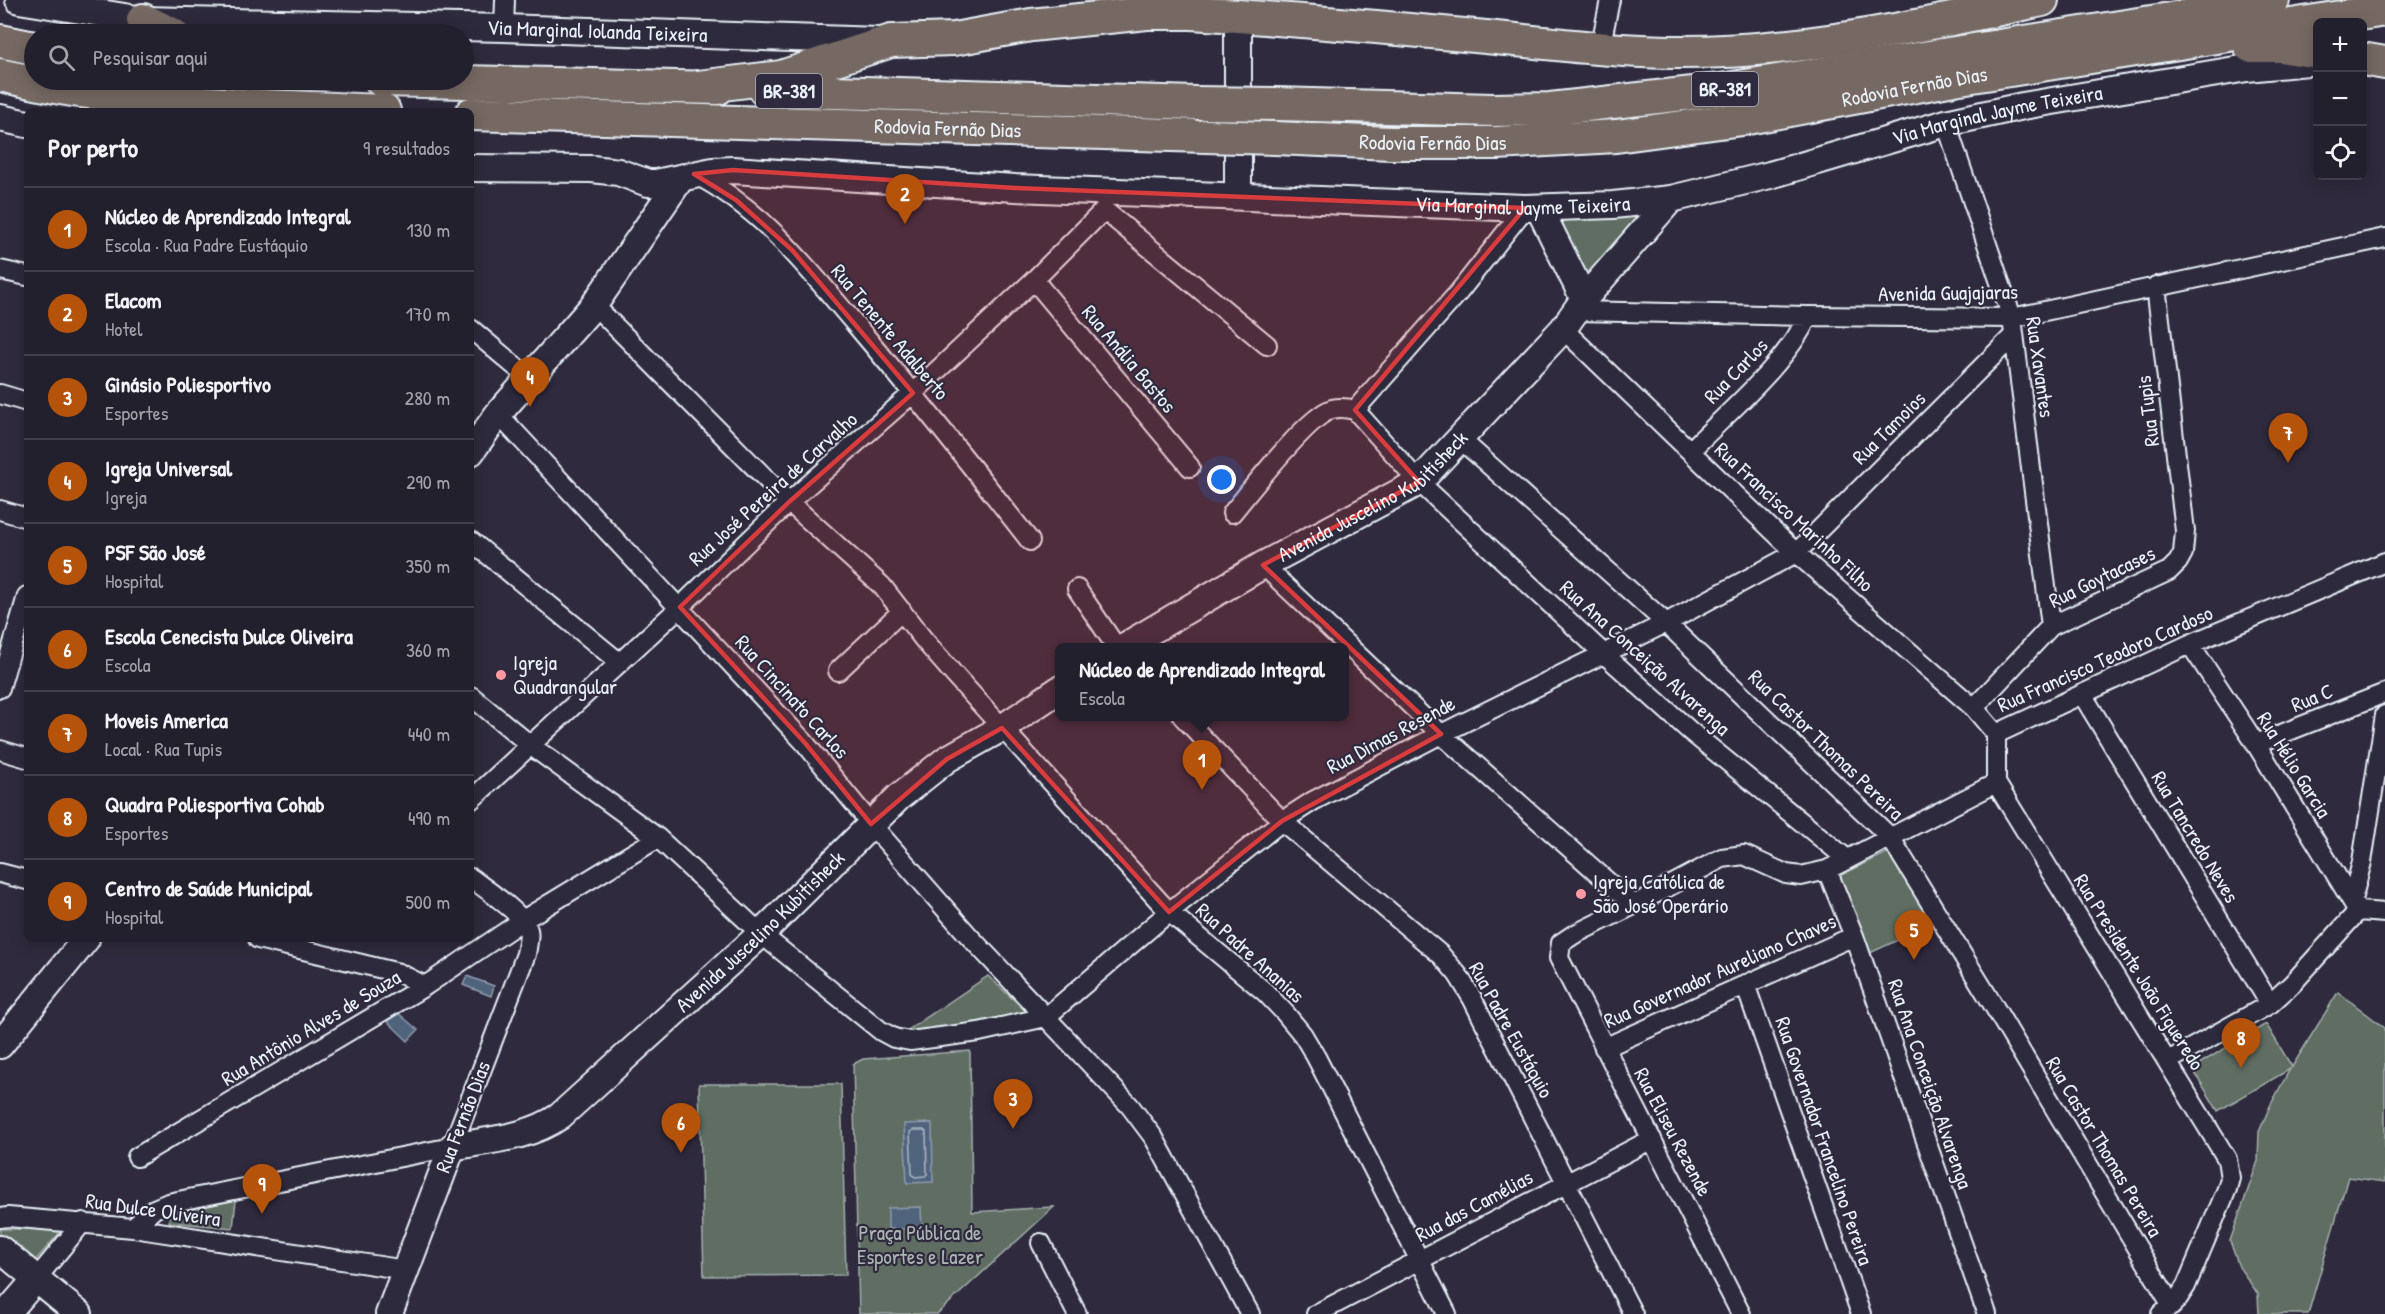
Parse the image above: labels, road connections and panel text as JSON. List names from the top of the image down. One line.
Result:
{"streets":{"highway":["Rodovia Fernão Dias","BR-381"],"main road":["Via Marginal Iolanda Teixeira","Via Marginal Jayme Teixeira","Avenida Juscelino Kubitisheck","Rua Fernão Dias"],"street":["Avenida Guajajaras","Rua Tenente Adalberto","Rua Anália Bastos","Rua Xavantes","Rua Carlos","Rua Tupis","Rua Tamoios","Rua José Pereira de Carvalho","Rua Francisco Marinho Filho","Rua Goytacases","Rua Ana Conceição Alvarenga","Rua Francisco Teodoro Cardoso","Rua Cincinato Carlos","Rua C","Rua Dimas Resende","Rua Castor Thomas Pereira","Rua Hélio Garcia","Rua Tancredo Neves","Rua Padre Ananias","Rua Governador Aureliano Chaves","Rua Presidente João Figueredo","Rua Antônio Alves de Souza","Rua Padre Eustáquio","Rua Eliseu Rezende","Rua Governador Francelino Pereira","Rua das Camélias","Rua Dulce Oliveira"]},"crossings":[["Via Marginal Jayme Teixeira","Rua Tenente Adalberto"],["Via Marginal Jayme Teixeira","Rua Xavantes"],["Via Marginal Jayme Teixeira","Avenida Juscelino Kubitisheck"],["Avenida Guajajaras","Rua Xavantes"],["Avenida Guajajaras","Rua Carlos"],["Avenida Guajajaras","Rua Tupis"],["Avenida Guajajaras","Rua Tamoios"],["Avenida Guajajaras","Avenida Juscelino Kubitisheck"],["Avenida Guajajaras","Rua Francisco Marinho Filho"],["Rua Tenente Adalberto","Rua José Pereira de Carvalho"],["Rua Anália Bastos","Rua José Pereira de Carvalho"],["Rua Xavantes","Rua Tamoios"],["Rua Xavantes","Rua Goytacases"],["Rua Carlos","Rua Francisco Marinho Filho"],["Rua Tupis","Rua Goytacases"],["Rua Tamoios","Rua Francisco Marinho Filho"],["Rua Tamoios","Rua Dimas Resende"],["Rua José Pereira de Carvalho","Rua Cincinato Carlos"],["Rua José Pereira de Carvalho","Rua Padre Ananias"],["Avenida Juscelino Kubitisheck","Rua Francisco Marinho Filho"],["Avenida Juscelino Kubitisheck","Rua Ana Conceição Alvarenga"],["Avenida Juscelino Kubitisheck","Rua Cincinato Carlos"],["Avenida Juscelino Kubitisheck","Rua Castor Thomas Pereira"],["Avenida Juscelino Kubitisheck","Rua Padre Ananias"],["Avenida Juscelino Kubitisheck","Rua Fernão Dias"],["Rua Francisco Marinho Filho","Rua Goytacases"],["Rua Francisco Marinho Filho","Rua Francisco Teodoro Cardoso"],["Rua Francisco Marinho Filho","Rua Dimas Resende"],["Rua Ana Conceição Alvarenga","Rua Dimas Resende"],["Rua Ana Conceição Alvarenga","Rua Governador Aureliano Chaves"],["Rua Francisco Teodoro Cardoso","Rua Hélio Garcia"],["Rua Francisco Teodoro Cardoso","Rua Tancredo Neves"],["Rua Francisco Teodoro Cardoso","Rua Presidente João Figueredo"],["Rua Cincinato Carlos","Rua Dimas Resende"],["Rua C","Rua Hélio Garcia"],["Rua Dimas Resende","Rua Castor Thomas Pereira"],["Rua Dimas Resende","Rua Padre Ananias"],["Rua Dimas Resende","Rua Padre Eustáquio"],["Rua Castor Thomas Pereira","Rua Presidente João Figueredo"],["Rua Padre Ananias","Rua das Camélias"],["Rua Governador Aureliano Chaves","Rua Eliseu Rezende"],["Rua Governador Aureliano Chaves","Rua Governador Francelino Pereira"],["Rua Antônio Alves de Souza","Rua Fernão Dias"],["Rua Padre Eustáquio","Rua das Camélias"],["Rua Fernão Dias","Rua Dulce Oliveira"],["Rua Eliseu Rezende","Rua das Camélias"]],"parks":["Praça Pública de Esportes e Lazer"],"places":["Igreja Quadrangular","Igreja Católica de São José Operário"],"page":{"map_buttons":["+","−"],"search":"Pesquisar aqui","heading":["Por perto","9 resultados"],"pins":["2","4","7","1","5","8","3","6","9"],"list":[{"mark":"1","name":"Núcleo de Aprendizado Integral","note":"Escola · Rua Padre Eustáquio","value":"130 m"},{"mark":"2","name":"Elacom","note":"Hotel","value":"170 m"},{"mark":"3","name":"Ginásio Poliesportivo","note":"Esportes","value":"280 m"},{"mark":"4","name":"Igreja Universal","note":"Igreja","value":"290 m"},{"mark":"5","name":"PSF São José","note":"Hospital","value":"350 m"},{"mark":"6","name":"Escola Cenecista Dulce Oliveira","note":"Escola","value":"360 m"},{"mark":"7","name":"Moveis America","note":"Local · Rua Tupis","value":"440 m"},{"mark":"8","name":"Quadra Poliesportiva Cohab","note":"Esportes","value":"490 m"},{"mark":"9","name":"Centro de Saúde Municipal","note":"Hospital","value":"500 m"}],"popup":["Núcleo de Aprendizado Integral","Escola"]}}
